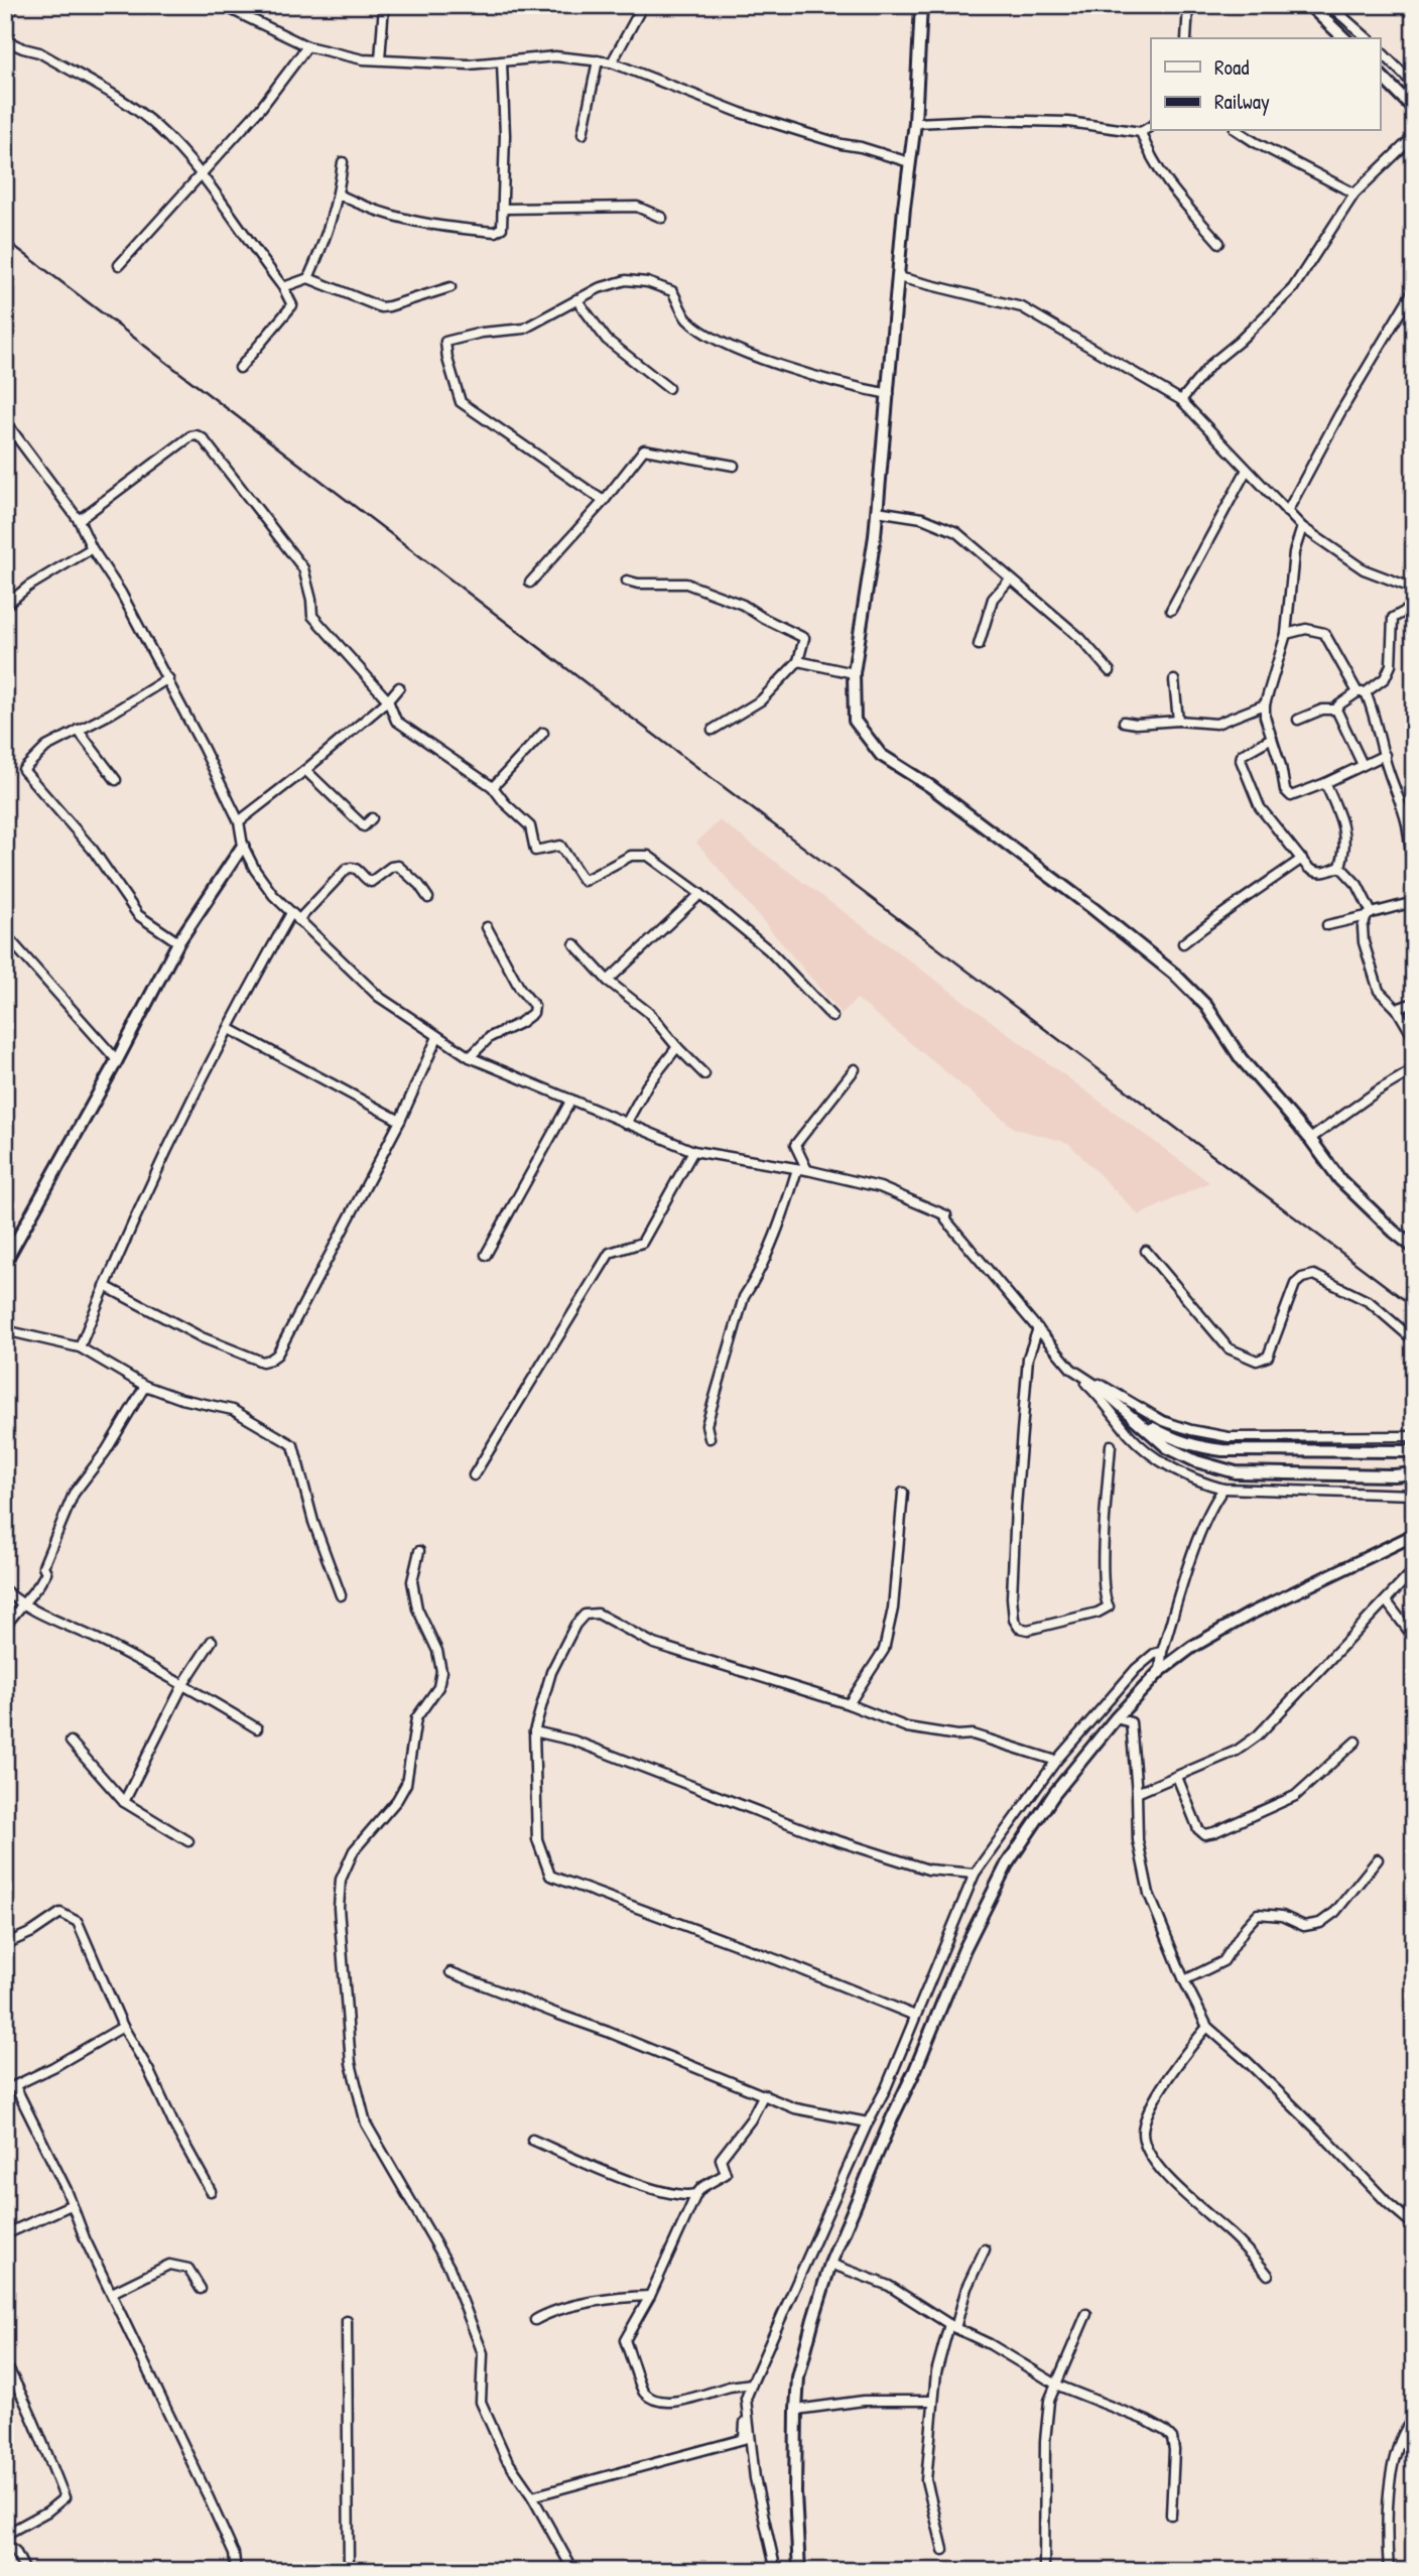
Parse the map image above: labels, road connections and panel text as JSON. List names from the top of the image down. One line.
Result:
{"legend":["Road","Railway"]}
